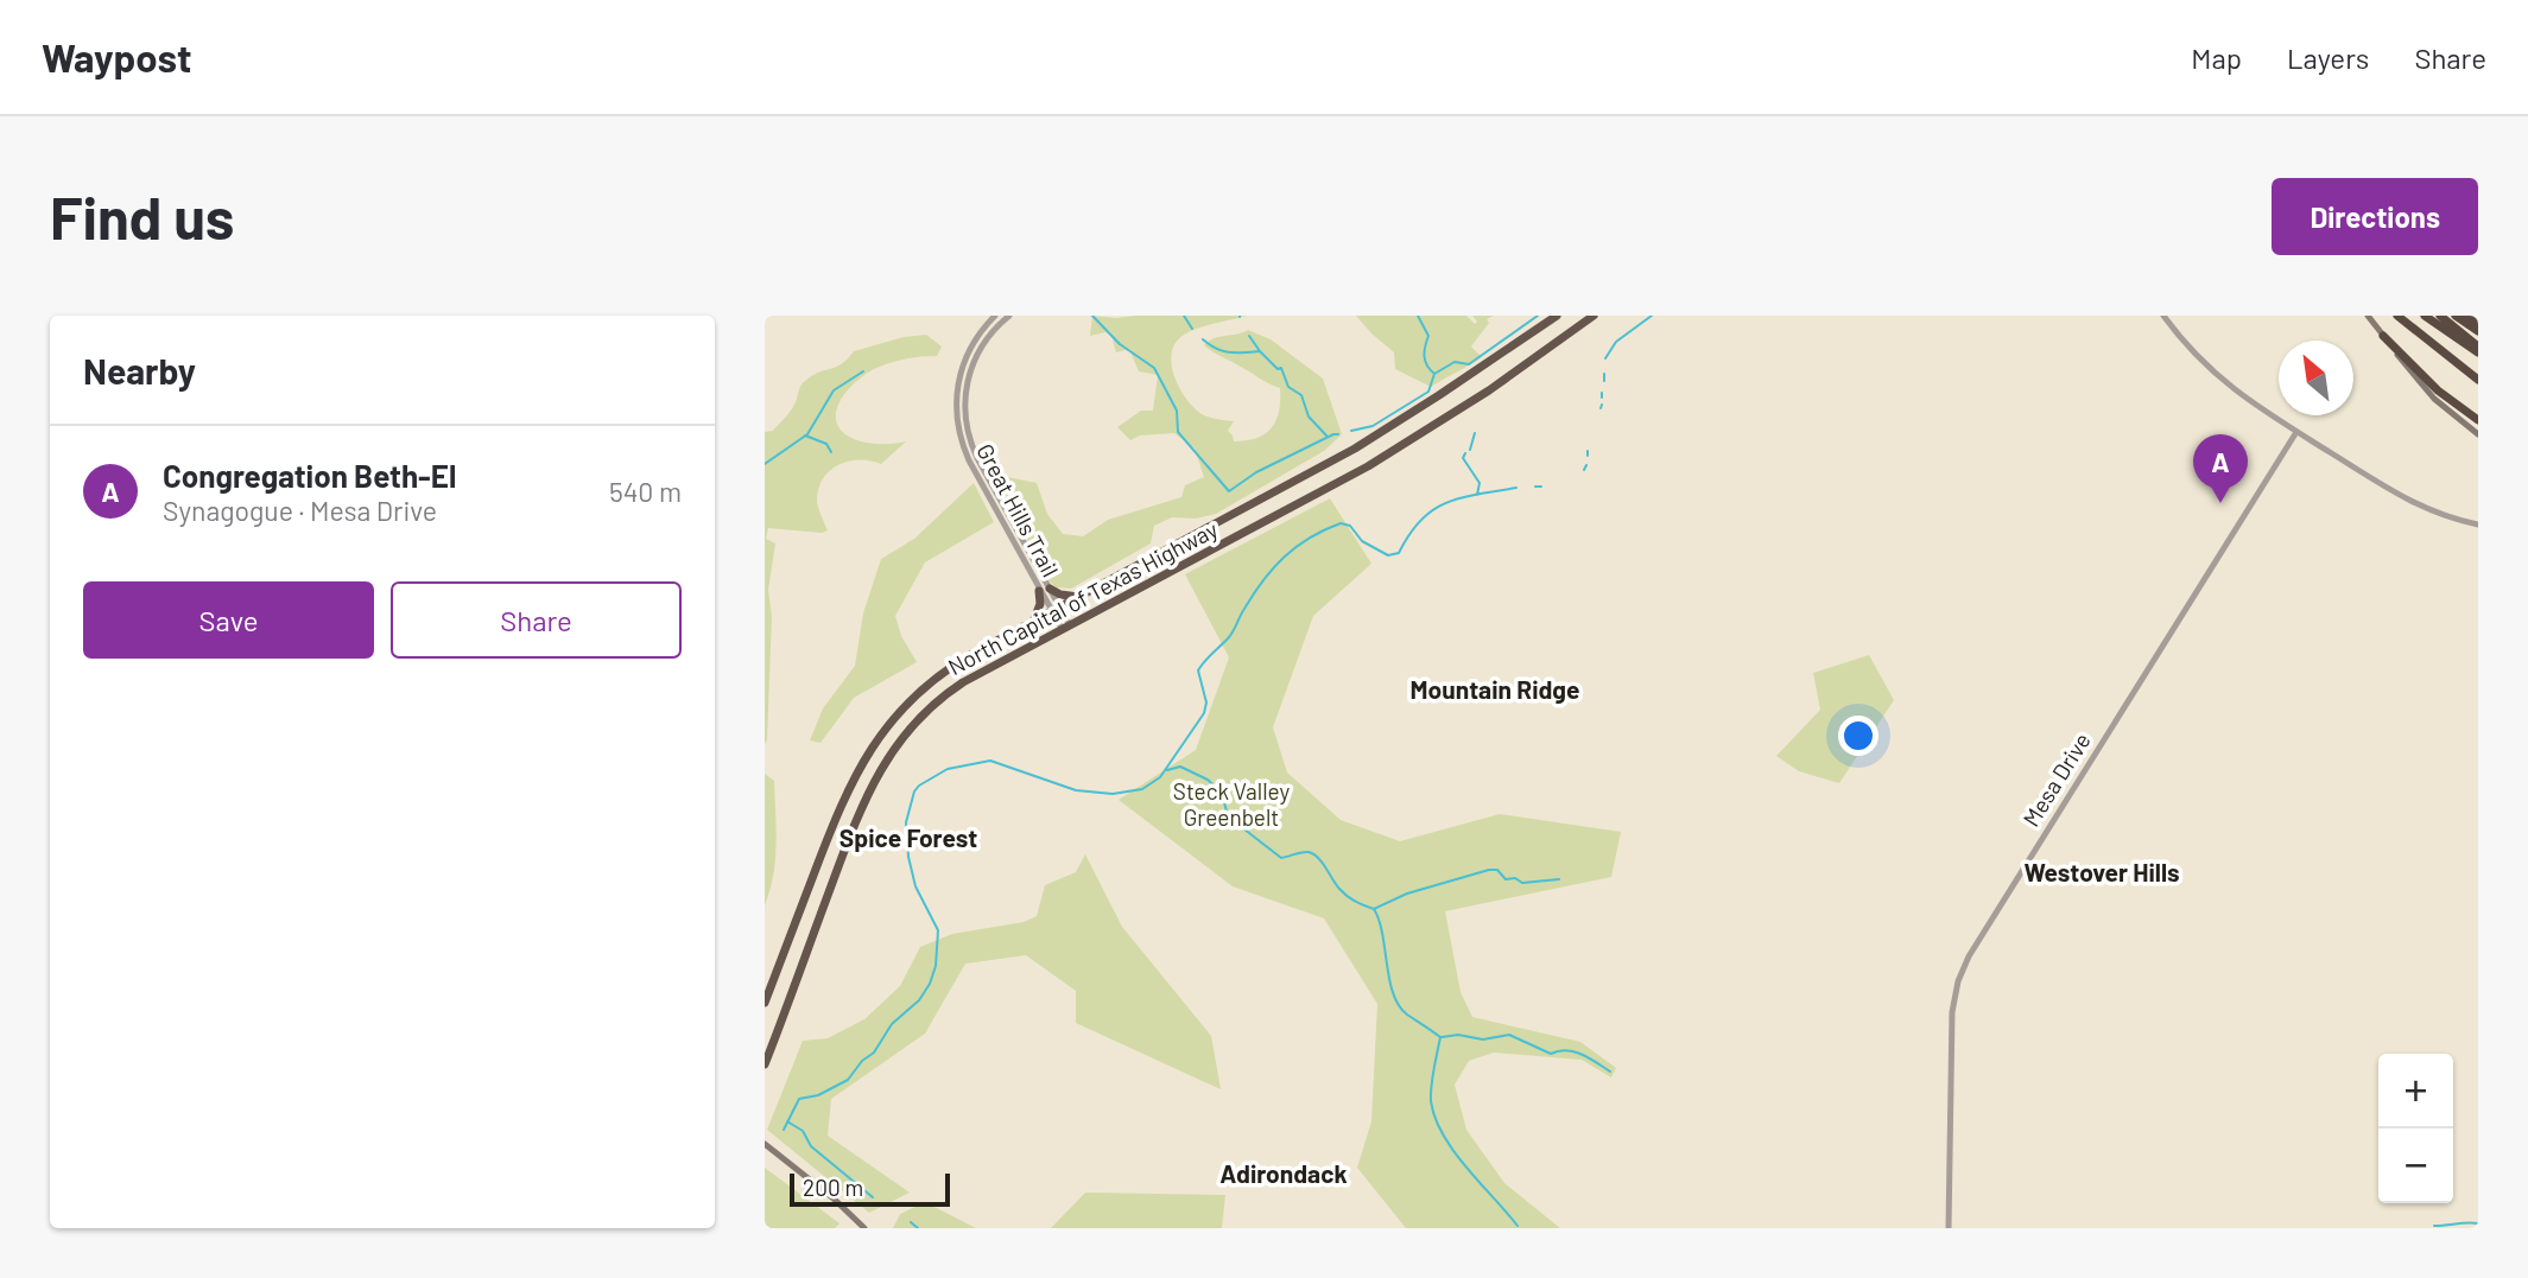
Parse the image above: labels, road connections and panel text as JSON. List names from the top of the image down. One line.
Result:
{"streets":{"highway":["North Capital of Texas Highway"],"street":["Great Hills Trail","Mesa Drive"]},"crossings":[["Great Hills Trail","North Capital of Texas Highway"]],"districts":["Mountain Ridge","Spice Forest","Westover Hills","Adirondack"],"parks":["Steck Valley Greenbelt"],"scale_bar":"200 m","north":"top left","page":{"header":"Waypost","nav":["Map","Layers","Share"],"buttons":["Directions",["Save","Share"]],"title":"Find us","heading":"Nearby","list":[{"mark":"A","name":"Congregation Beth-El","note":"Synagogue · Mesa Drive","value":"540 m"}],"pins":"A","map_buttons":["+","−"],"scale":"200 m"}}
